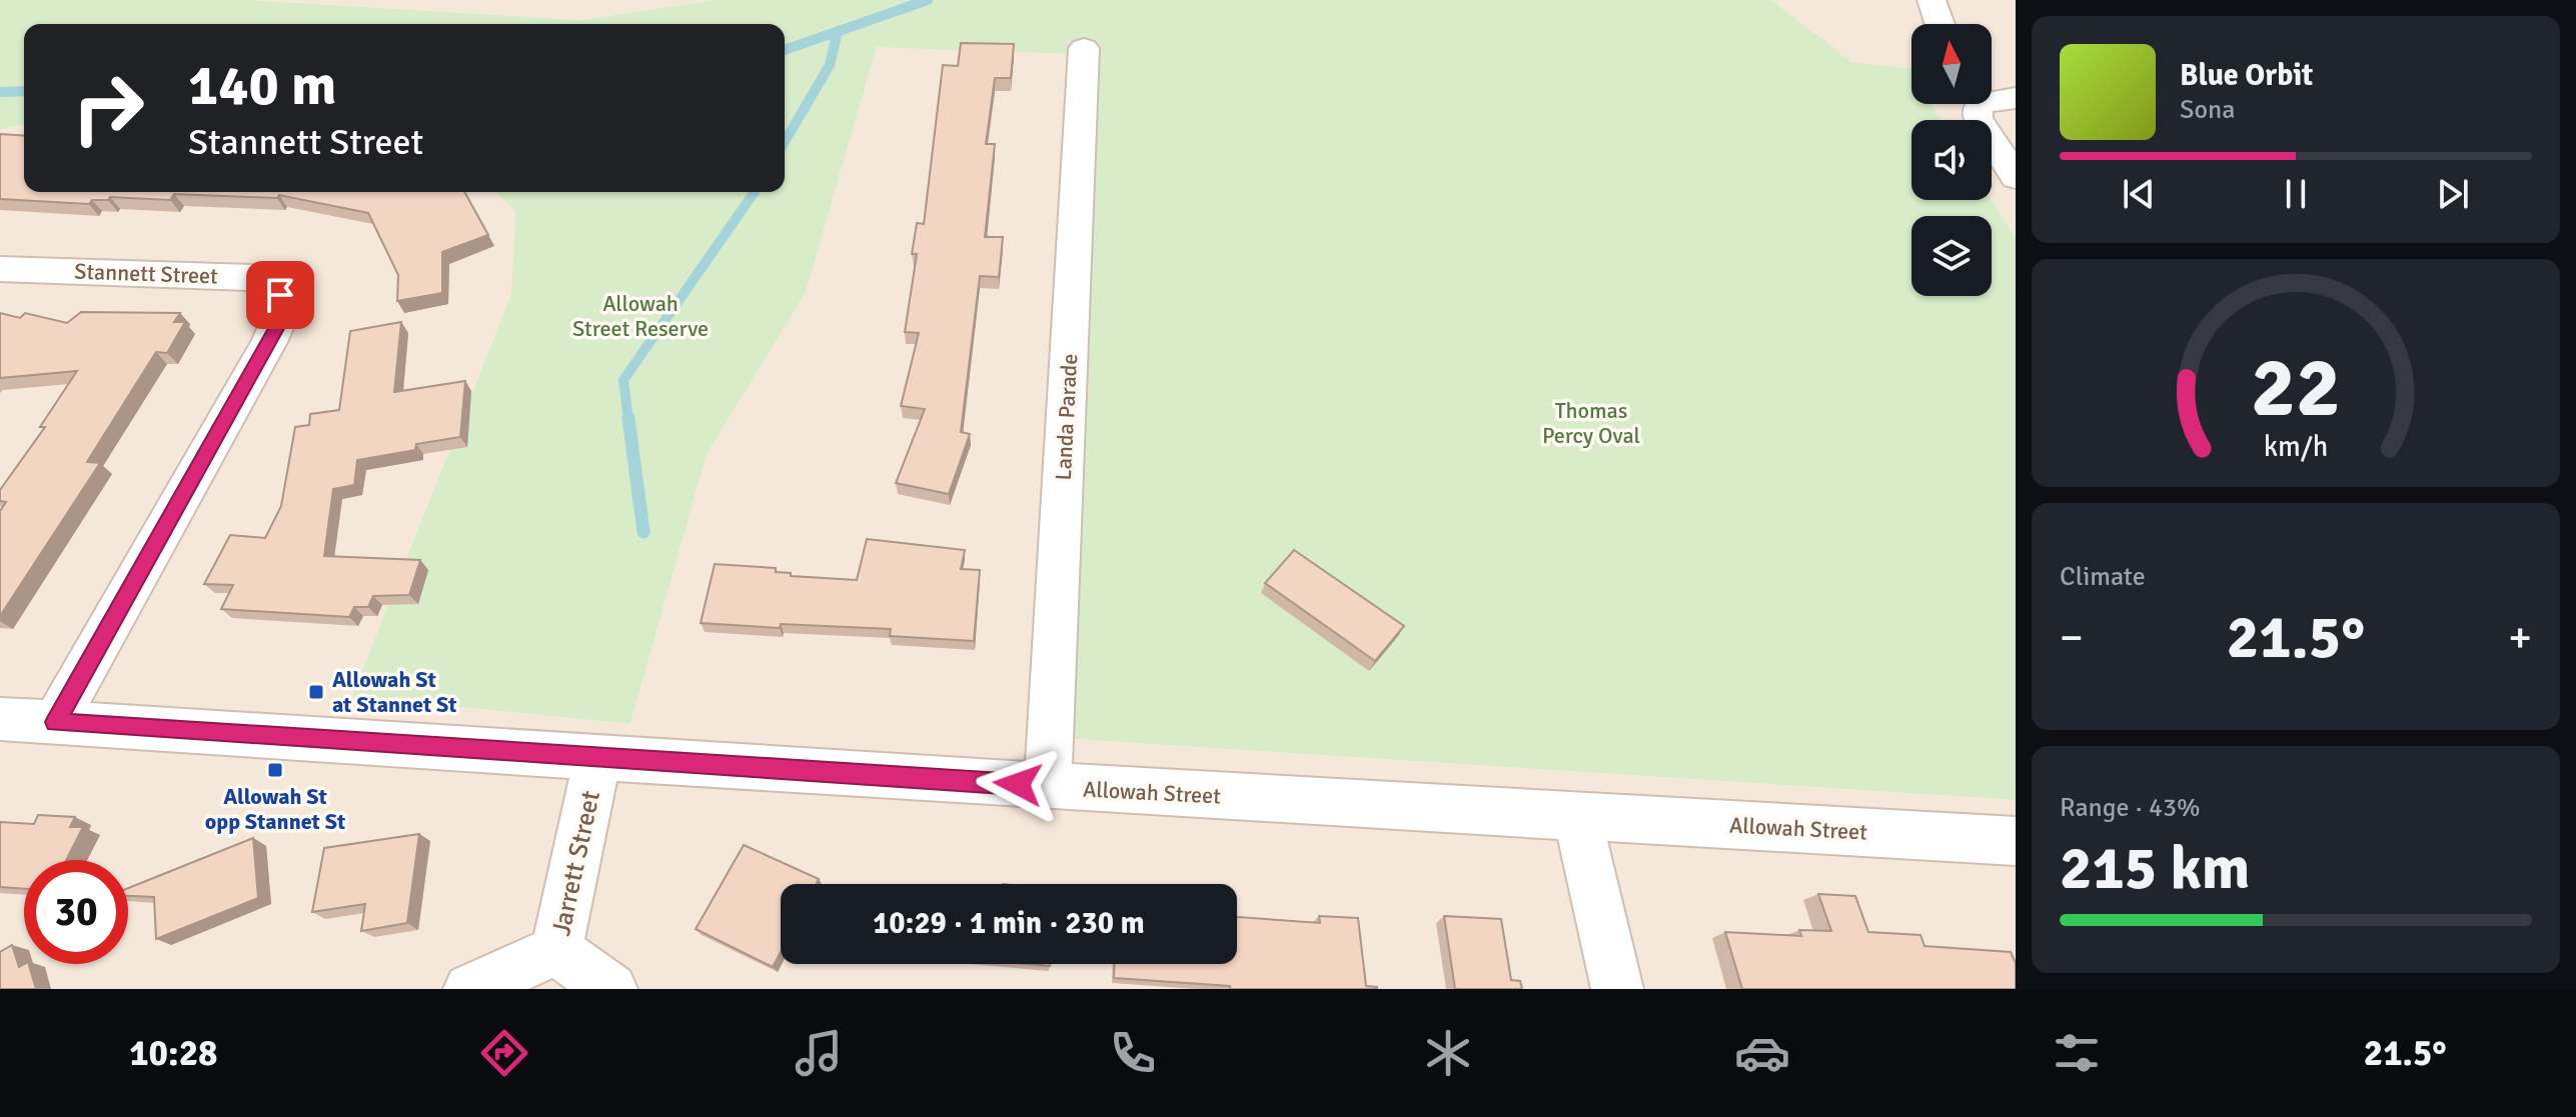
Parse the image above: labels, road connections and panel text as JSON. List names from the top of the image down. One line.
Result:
{"streets":{"street":["Stannett Street","Landa Parade","Allowah Street","Jarrett Street"]},"crossings":[["Stannett Street","Allowah Street"],["Landa Parade","Allowah Street"],["Allowah Street","Jarrett Street"]],"parks":["Allowah Street Reserve","Thomas Percy Oval"],"places":{"transit":["Allowah St at Stannet St","Allowah St opp Stannet St"]},"north":"top","page":{"turn":["140 m","Stannett Street"],"song":["Blue Orbit","Sona"],"tile":["Climate",["Range · 43%","215 km"]],"heat":["−","21.5°","+"],"limit":"30","trip":"10:29 · 1 min · 230 m","tabs":["10:28","21.5°"],"gauge":["22","km/h"]}}
